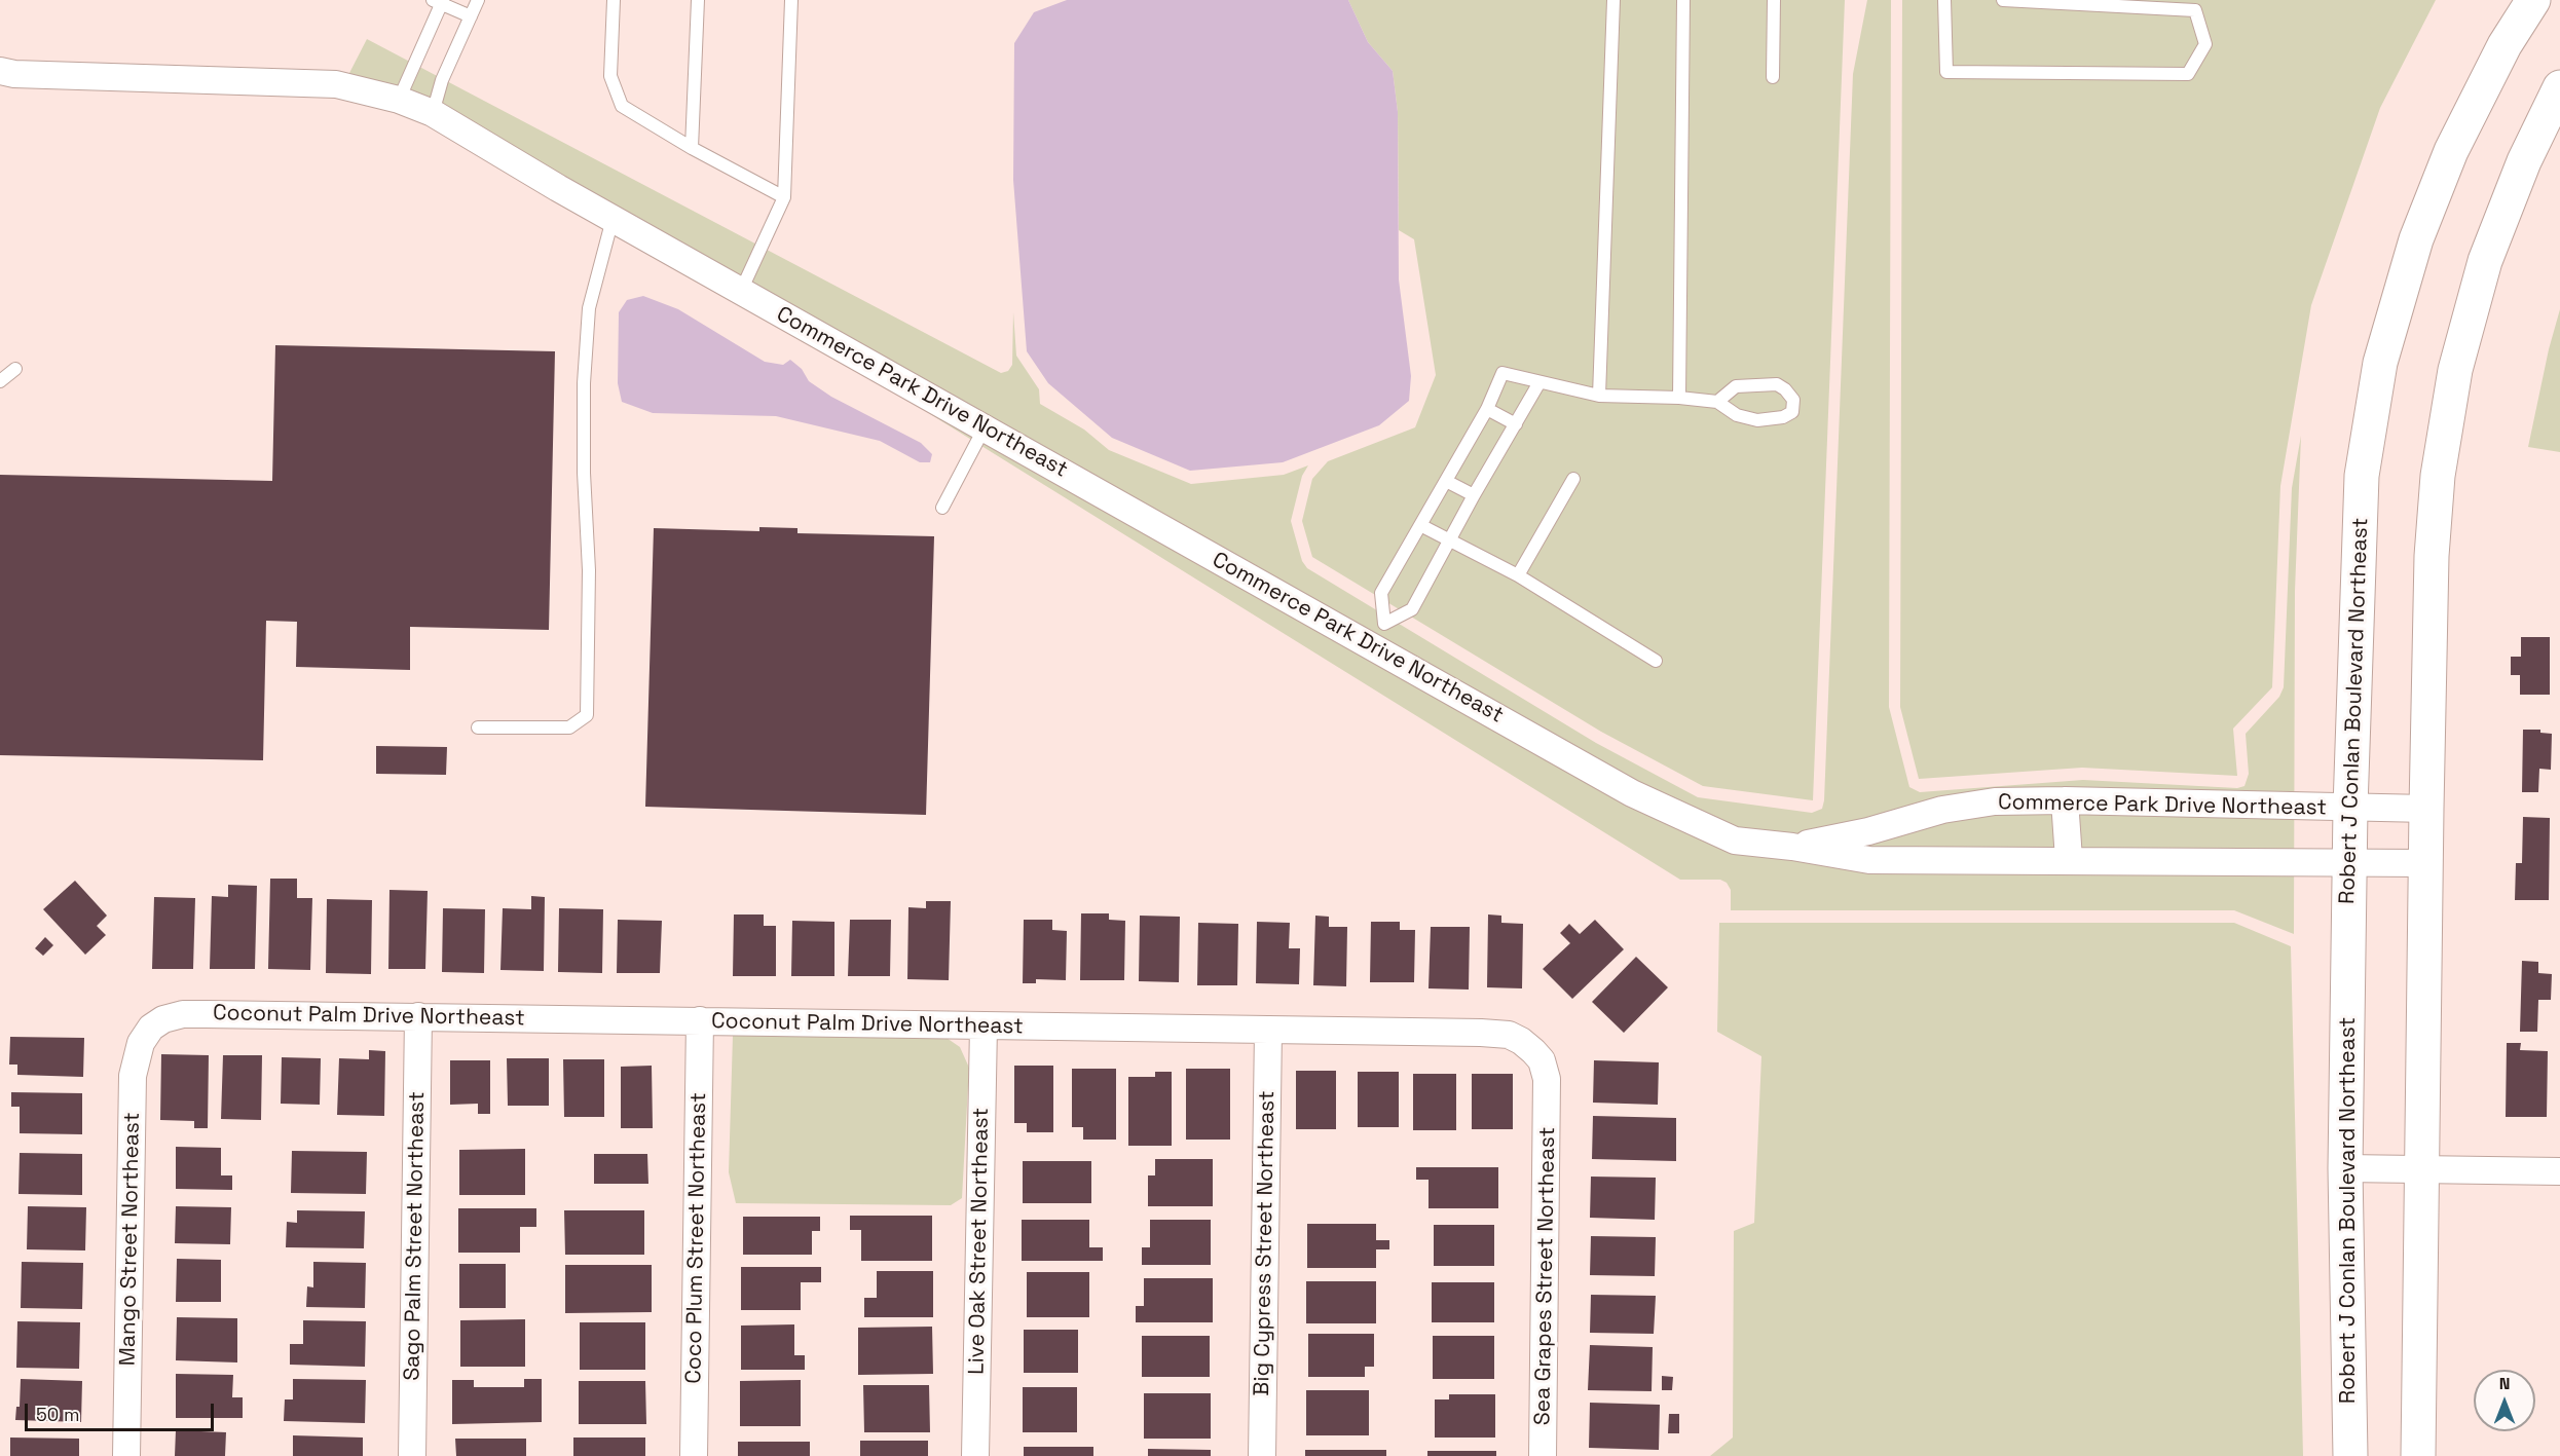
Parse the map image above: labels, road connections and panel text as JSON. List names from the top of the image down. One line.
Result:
{"streets":{"main road":["Robert J Conlan Boulevard Northeast"],"street":["Commerce Park Drive Northeast","Coconut Palm Drive Northeast","Sago Palm Street Northeast","Coco Plum Street Northeast","Mango Street Northeast","Live Oak Street Northeast","Big Cypress Street Northeast","Sea Grapes Street Northeast"]},"crossings":[["Commerce Park Drive Northeast","Robert J Conlan Boulevard Northeast"],["Coconut Palm Drive Northeast","Sago Palm Street Northeast"],["Coconut Palm Drive Northeast","Coco Plum Street Northeast"],["Coconut Palm Drive Northeast","Mango Street Northeast"],["Coconut Palm Drive Northeast","Live Oak Street Northeast"],["Coconut Palm Drive Northeast","Big Cypress Street Northeast"],["Coconut Palm Drive Northeast","Sea Grapes Street Northeast"]],"scale_bar":"50 m","north":"top"}
